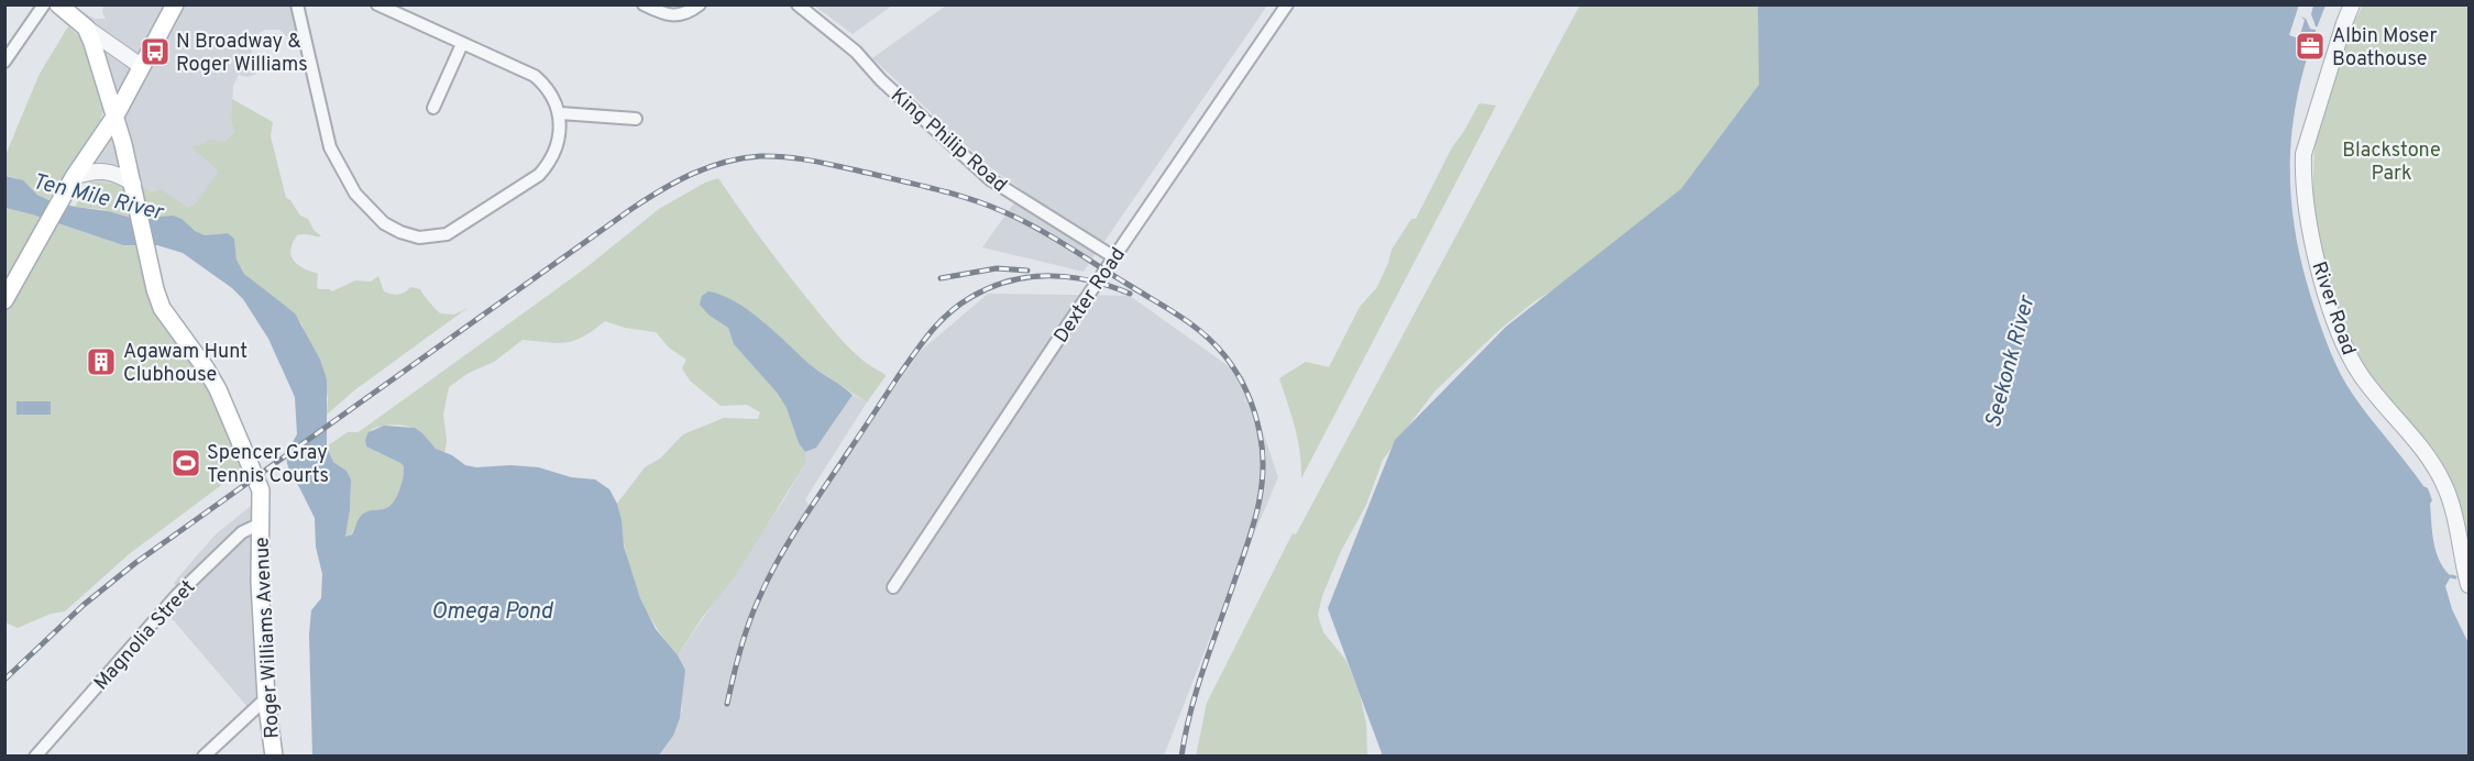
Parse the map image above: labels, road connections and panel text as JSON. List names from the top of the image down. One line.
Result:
{"streets":{"main road":["Roger Williams Avenue"],"street":["King Philip Road","Dexter Road","River Road","Magnolia Street"]},"crossings":[["King Philip Road","Dexter Road"],["Magnolia Street","Roger Williams Avenue"]],"water":["Ten Mile River","Seekonk River","Omega Pond"],"parks":["Blackstone Park"],"places":{"office":["Albin Moser Boathouse"],"bus stop":["N Broadway & Roger Williams"],"building":["Agawam Hunt Clubhouse"],"sports":["Spencer Gray Tennis Courts"]}}
